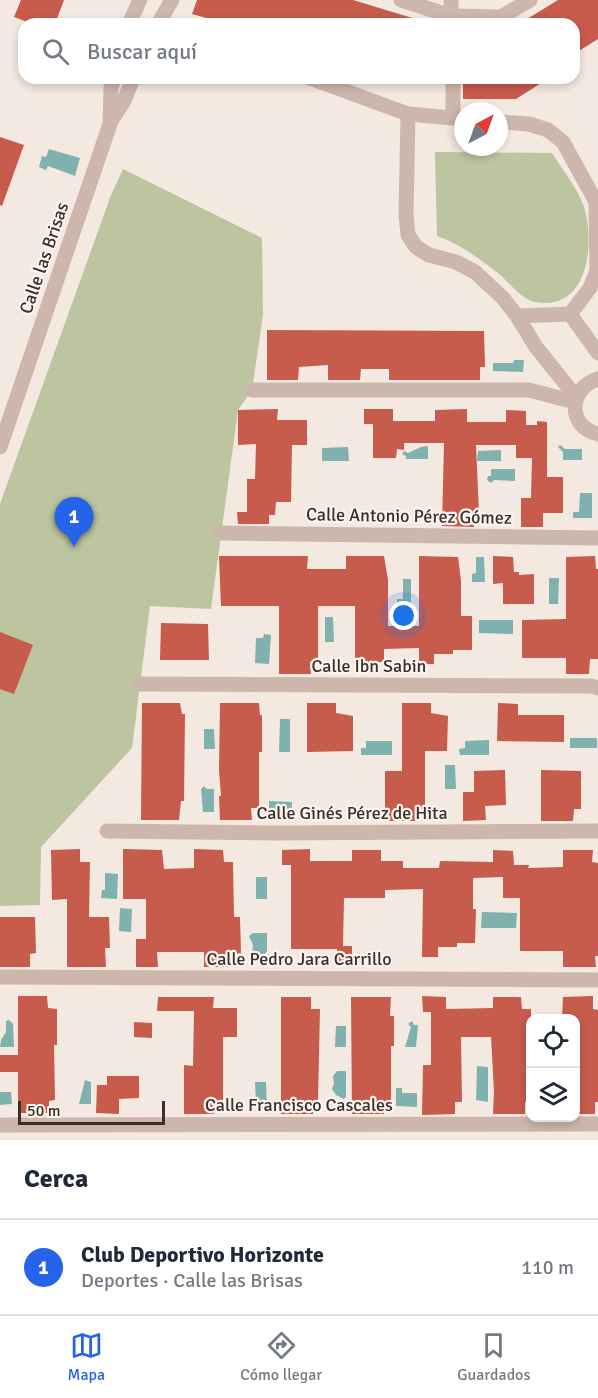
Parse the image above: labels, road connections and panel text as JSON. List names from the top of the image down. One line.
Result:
{"streets":{"street":["Calle las Brisas","Calle Antonio Pérez Gómez","Calle Ibn Sabin","Calle Ginés Pérez de Hita","Calle Pedro Jara Carrillo","Calle Francisco Cascales"]},"scale_bar":"50 m","north":"top right","page":{"search":"Buscar aquí","pins":"1","scale":"50 m","heading":"Cerca","list":[{"mark":"1","name":"Club Deportivo Horizonte","note":"Deportes · Calle las Brisas","value":"110 m"}],"nav":["Mapa","Cómo llegar","Guardados"]}}
